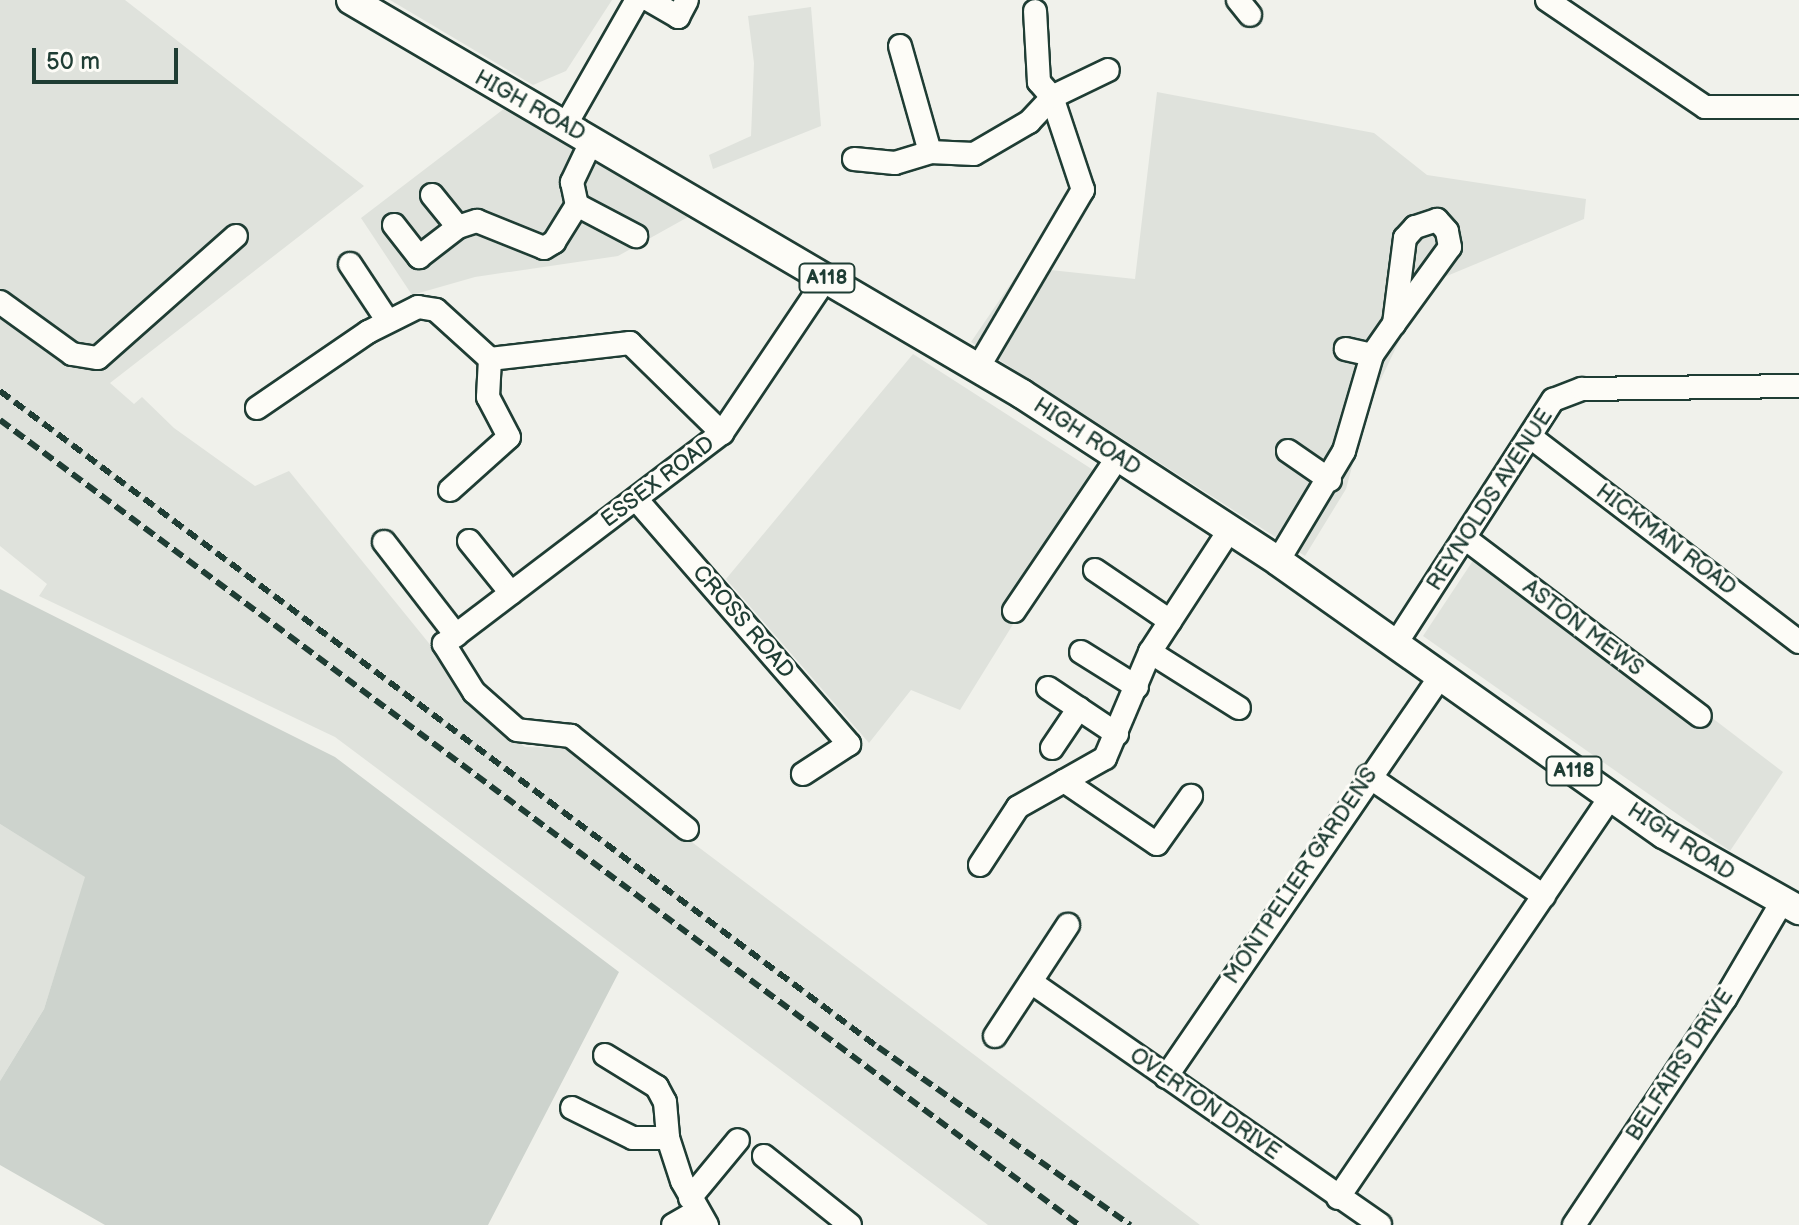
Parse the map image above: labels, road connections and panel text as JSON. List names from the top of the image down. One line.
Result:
{"streets":{"main road":["HIGH ROAD","A118"],"street":["ESSEX ROAD","REYNOLDS AVENUE","HICKMAN ROAD","CROSS ROAD","ASTON MEWS","MONTPELIER GARDENS","BELFAIRS DRIVE","OVERTON DRIVE"]},"crossings":[["HIGH ROAD","ESSEX ROAD"],["HIGH ROAD","REYNOLDS AVENUE"],["HIGH ROAD","MONTPELIER GARDENS"],["HIGH ROAD","BELFAIRS DRIVE"],["ESSEX ROAD","CROSS ROAD"],["REYNOLDS AVENUE","HICKMAN ROAD"],["REYNOLDS AVENUE","ASTON MEWS"],["MONTPELIER GARDENS","OVERTON DRIVE"]],"scale_bar":"50 m"}
